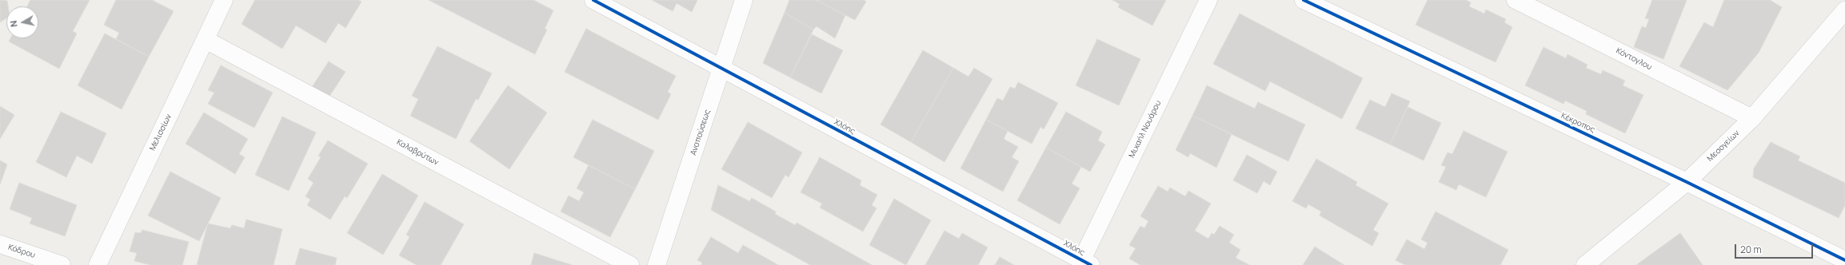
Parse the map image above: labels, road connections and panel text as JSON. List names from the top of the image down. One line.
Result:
{"streets":{"street":["Κόντογλου","Κέκροπος","Χλόης","Μιχαήλ Νουάρου","Μελισσίων","Αναπαύσεως","Μεσογείων","Καλαβρύτων","Κόδρου"]},"crossings":[["Κόντογλου","Μεσογείων"],["Κέκροπος","Μεσογείων"],["Χλόης","Μιχαήλ Νουάρου"],["Χλόης","Αναπαύσεως"],["Μελισσίων","Καλαβρύτων"]],"scale_bar":"20 m","north":"left"}
